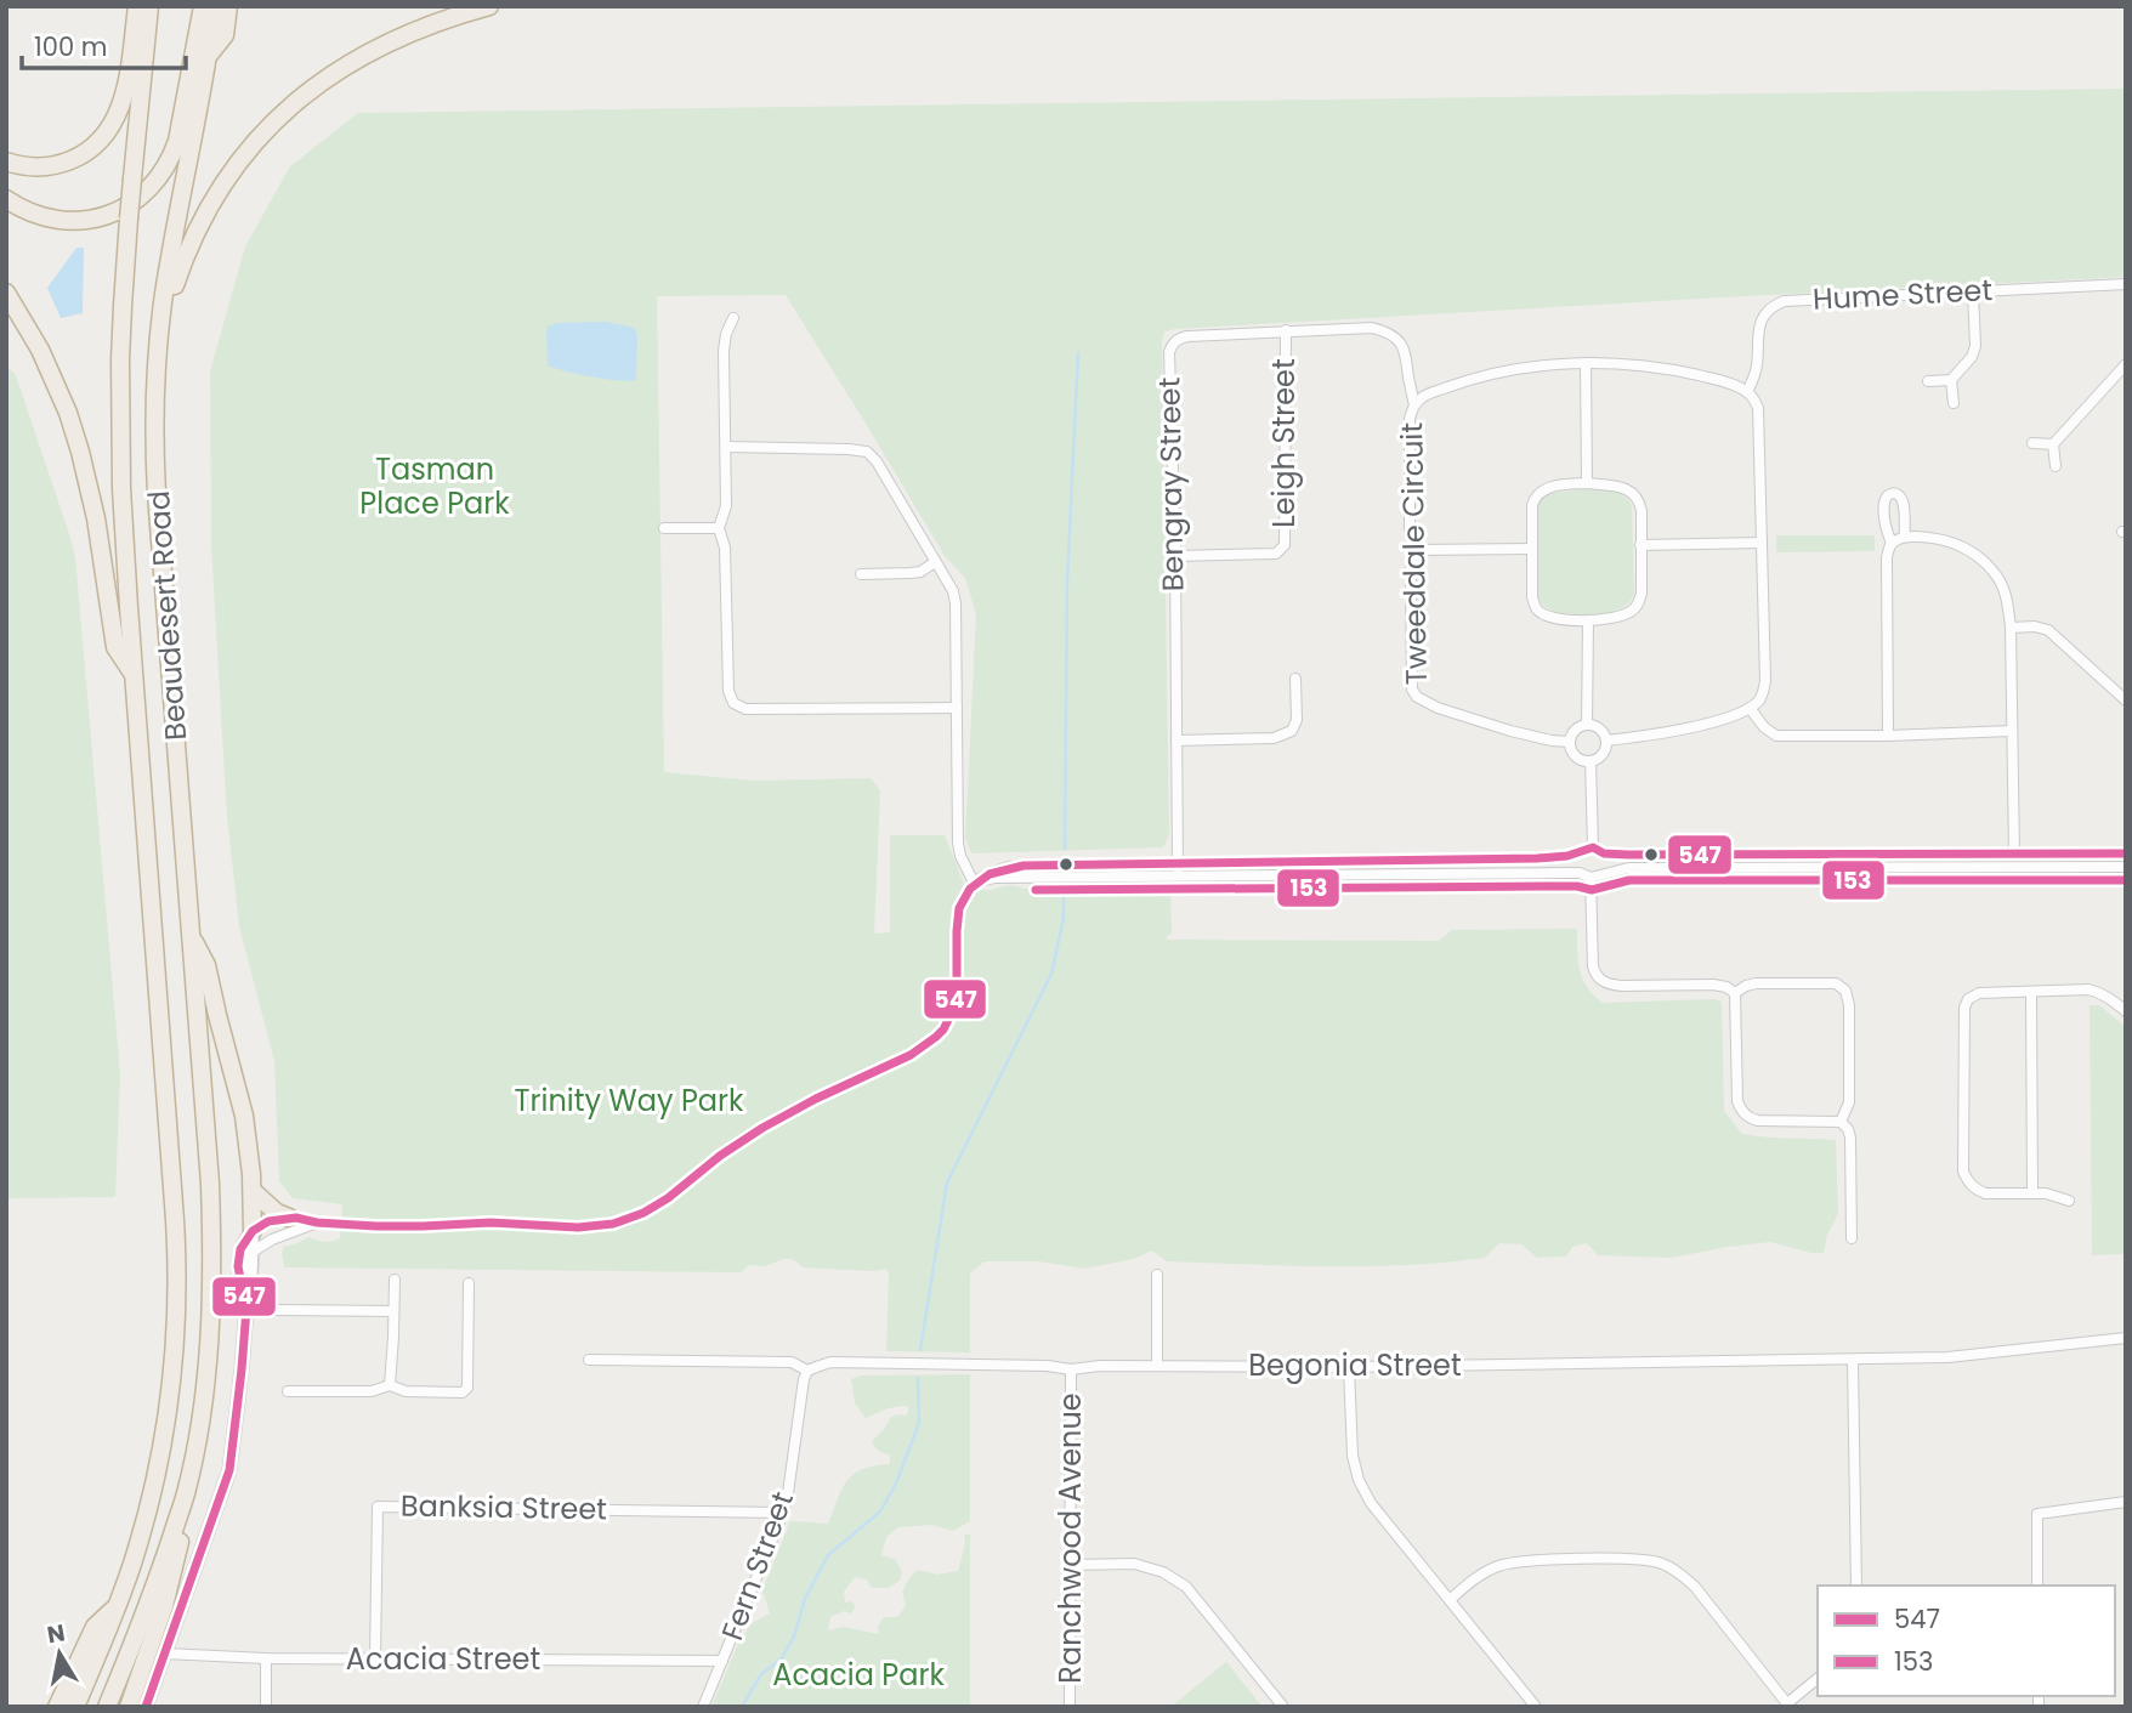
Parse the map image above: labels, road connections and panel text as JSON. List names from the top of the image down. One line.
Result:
{"streets":{"highway":["Beaudesert Road"],"street":["Hume Street","Leigh Street","Bengray Street","Tweeddale Circuit","Begonia Street","Banksia Street","Ranchwood Avenue","Fern Street","Acacia Street"]},"crossings":[["Hume Street","Tweeddale Circuit"],["Leigh Street","Bengray Street"],["Bengray Street","Tweeddale Circuit"],["Begonia Street","Ranchwood Avenue"],["Begonia Street","Fern Street"],["Banksia Street","Fern Street"],["Banksia Street","Acacia Street"],["Fern Street","Acacia Street"]],"parks":["Tasman Place Park","Trinity Way Park","Acacia Park"],"lines":["transit line 547","transit line 153"],"legend":["547","153"],"scale_bar":"100 m","north":"top"}
